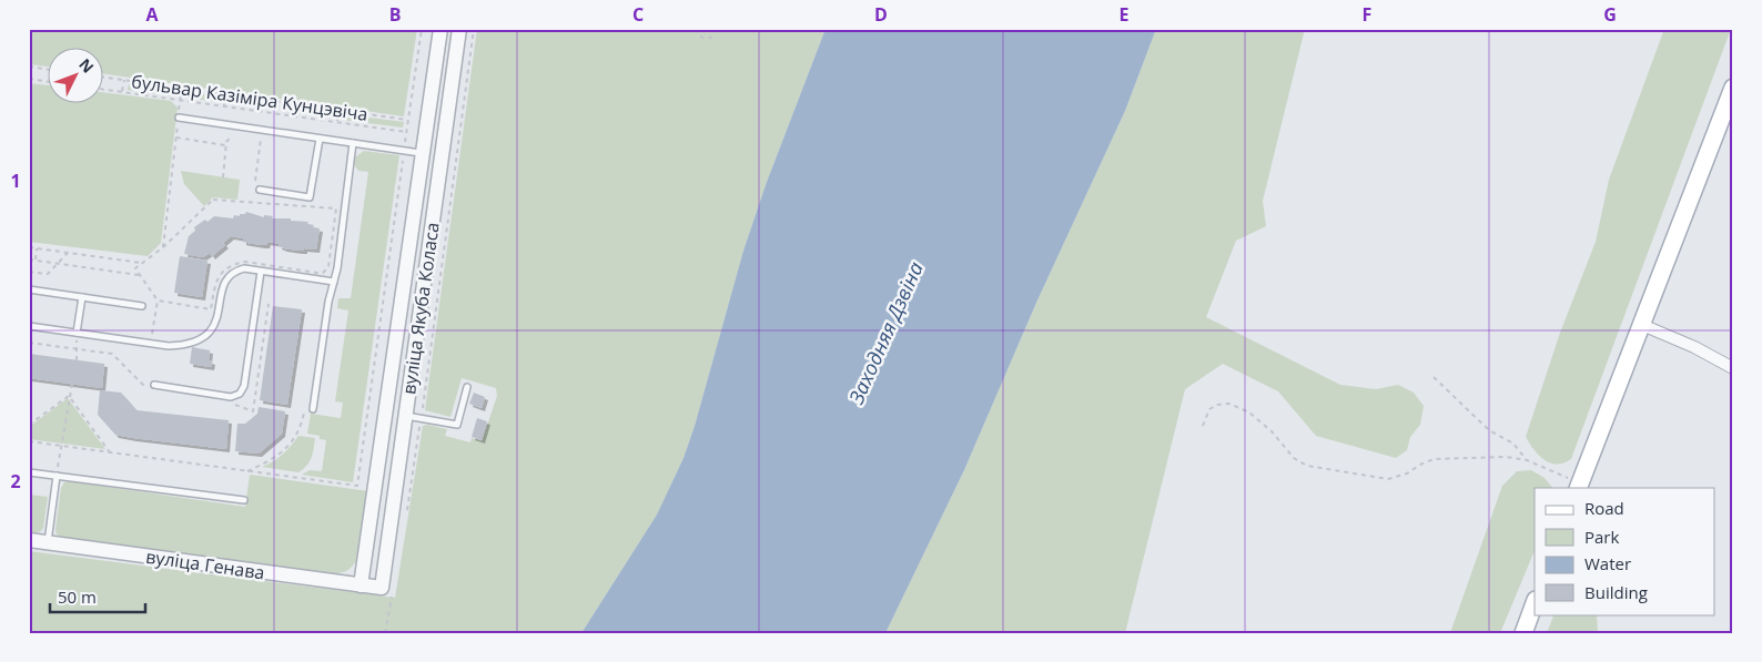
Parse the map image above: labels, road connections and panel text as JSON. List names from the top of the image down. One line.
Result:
{"streets":{"street":["вуліца Якуба Коласа","вуліца Генава"],"path":["бульвар Казіміра Кунцэвіча"]},"crossings":[["вуліца Якуба Коласа","вуліца Генава"]],"water":["Заходняя Дзвіна"],"legend":["Road","Park","Water","Building"],"scale_bar":"50 m","north":"top right","grid":{"columns":["A","B","C","D","E","F","G"],"rows":["1","2"]}}
